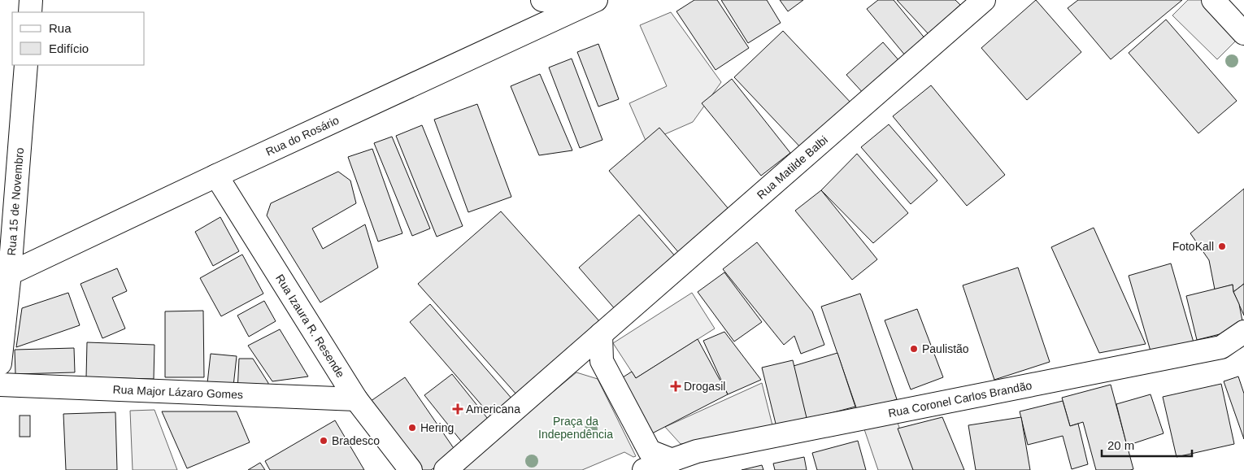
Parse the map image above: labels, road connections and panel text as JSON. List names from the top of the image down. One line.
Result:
{"streets":{"street":["Rua do Rosário","Rua Matilde Balbi","Rua 15 de Novembro","Rua Izaura R. Resende","Rua Major Lázaro Gomes","Rua Coronel Carlos Brandão"]},"crossings":[["Rua do Rosário","Rua 15 de Novembro"],["Rua do Rosário","Rua Izaura R. Resende"],["Rua Izaura R. Resende","Rua Major Lázaro Gomes"]],"parks":["Praça da Independência"],"places":{"other":["FotoKall","Paulistão","Hering","Bradesco"],"health":["Drogasil","Americana"]},"legend":["Rua","Edifício"],"scale_bar":"20 m"}
